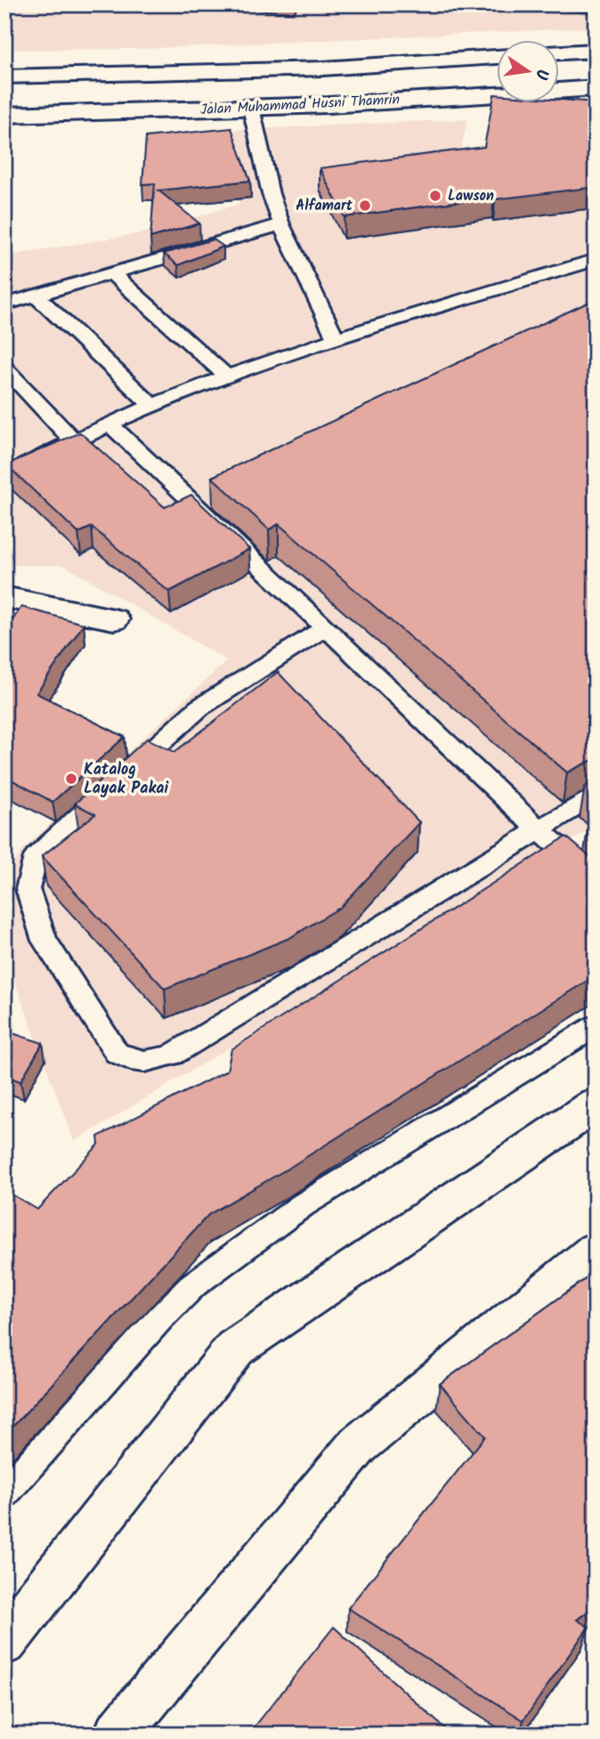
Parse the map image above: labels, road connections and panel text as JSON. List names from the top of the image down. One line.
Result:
{"streets":{"main road":["Jalan Muhammad Husni Thamrin"]},"places":["Lawson","Alfamart","Katalog Layak Pakai"],"north":"right"}
